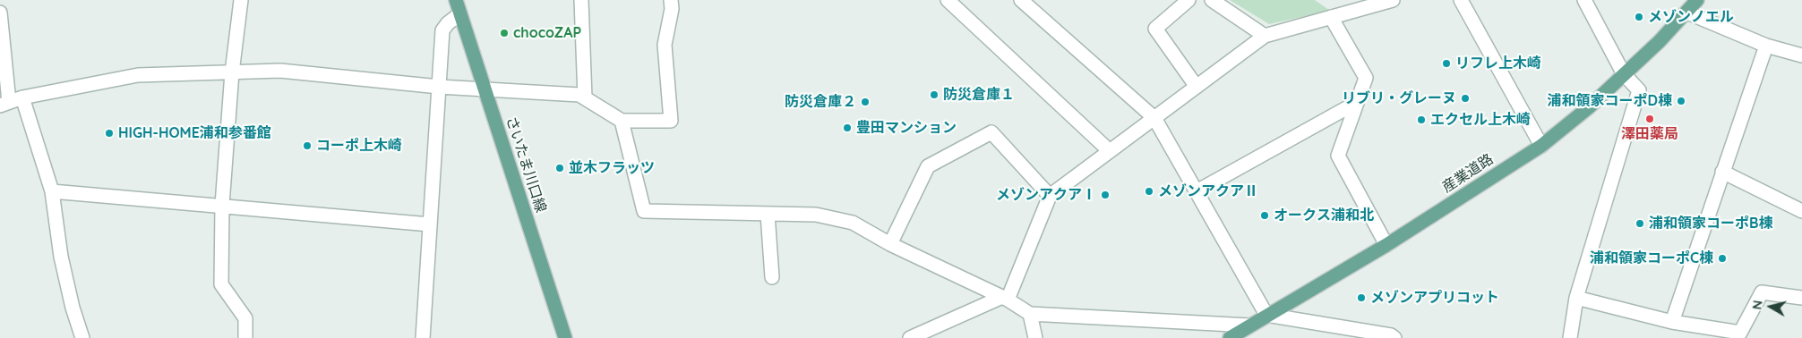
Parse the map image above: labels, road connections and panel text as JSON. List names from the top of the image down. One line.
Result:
{"streets":{"main road":["さいたま川口線","産業道路"]},"places":["メゾンノエル","chocoZAP","リフレ上木崎","防災倉庫１","リブリ・グレーヌ","浦和領家コーポD棟","防災倉庫２","澤田薬局","エクセル上木崎","豊田マンション","HIGH-HOME浦和参番館","コーポ上木崎","並木フラッツ","メゾンアクアⅡ","メゾンアクアⅠ","オークス浦和北","浦和領家コーポB棟","浦和領家コーポC棟","メゾンアプリコット"],"north":"left"}
